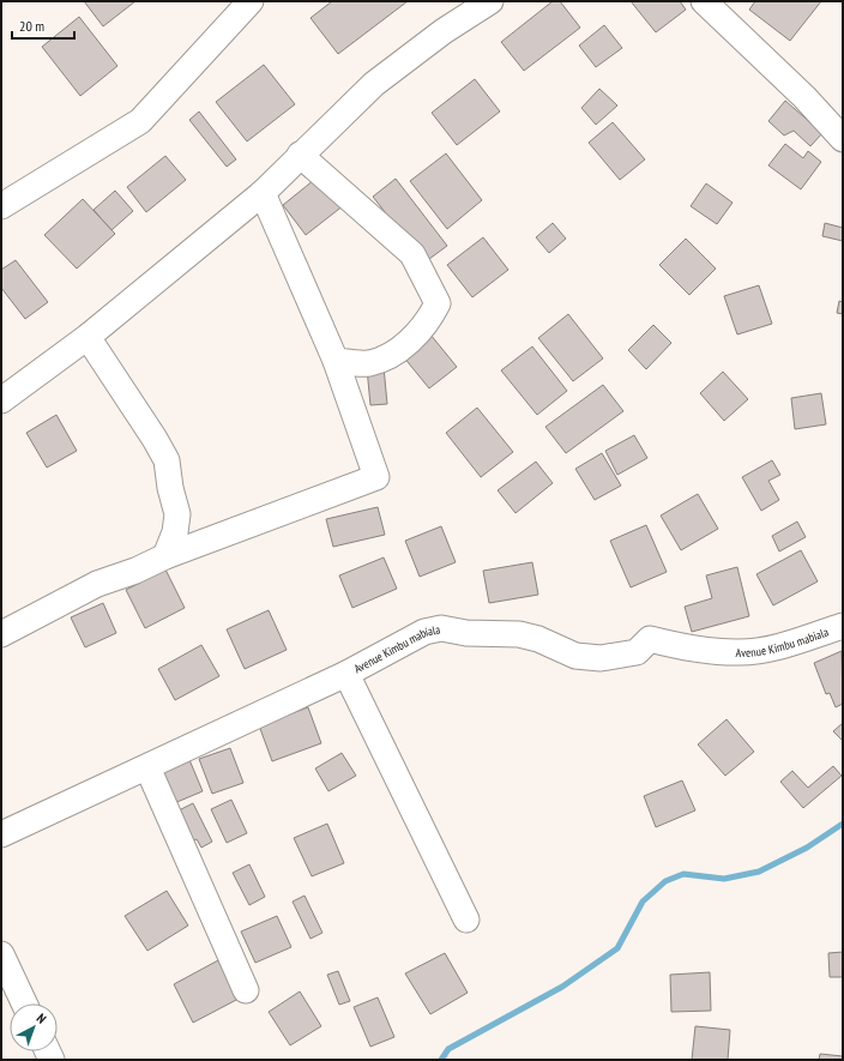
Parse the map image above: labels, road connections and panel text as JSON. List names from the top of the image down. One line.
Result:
{"streets":{"street":["Avenue Kimbu mabiala"]},"scale_bar":"20 m","north":"top right"}
